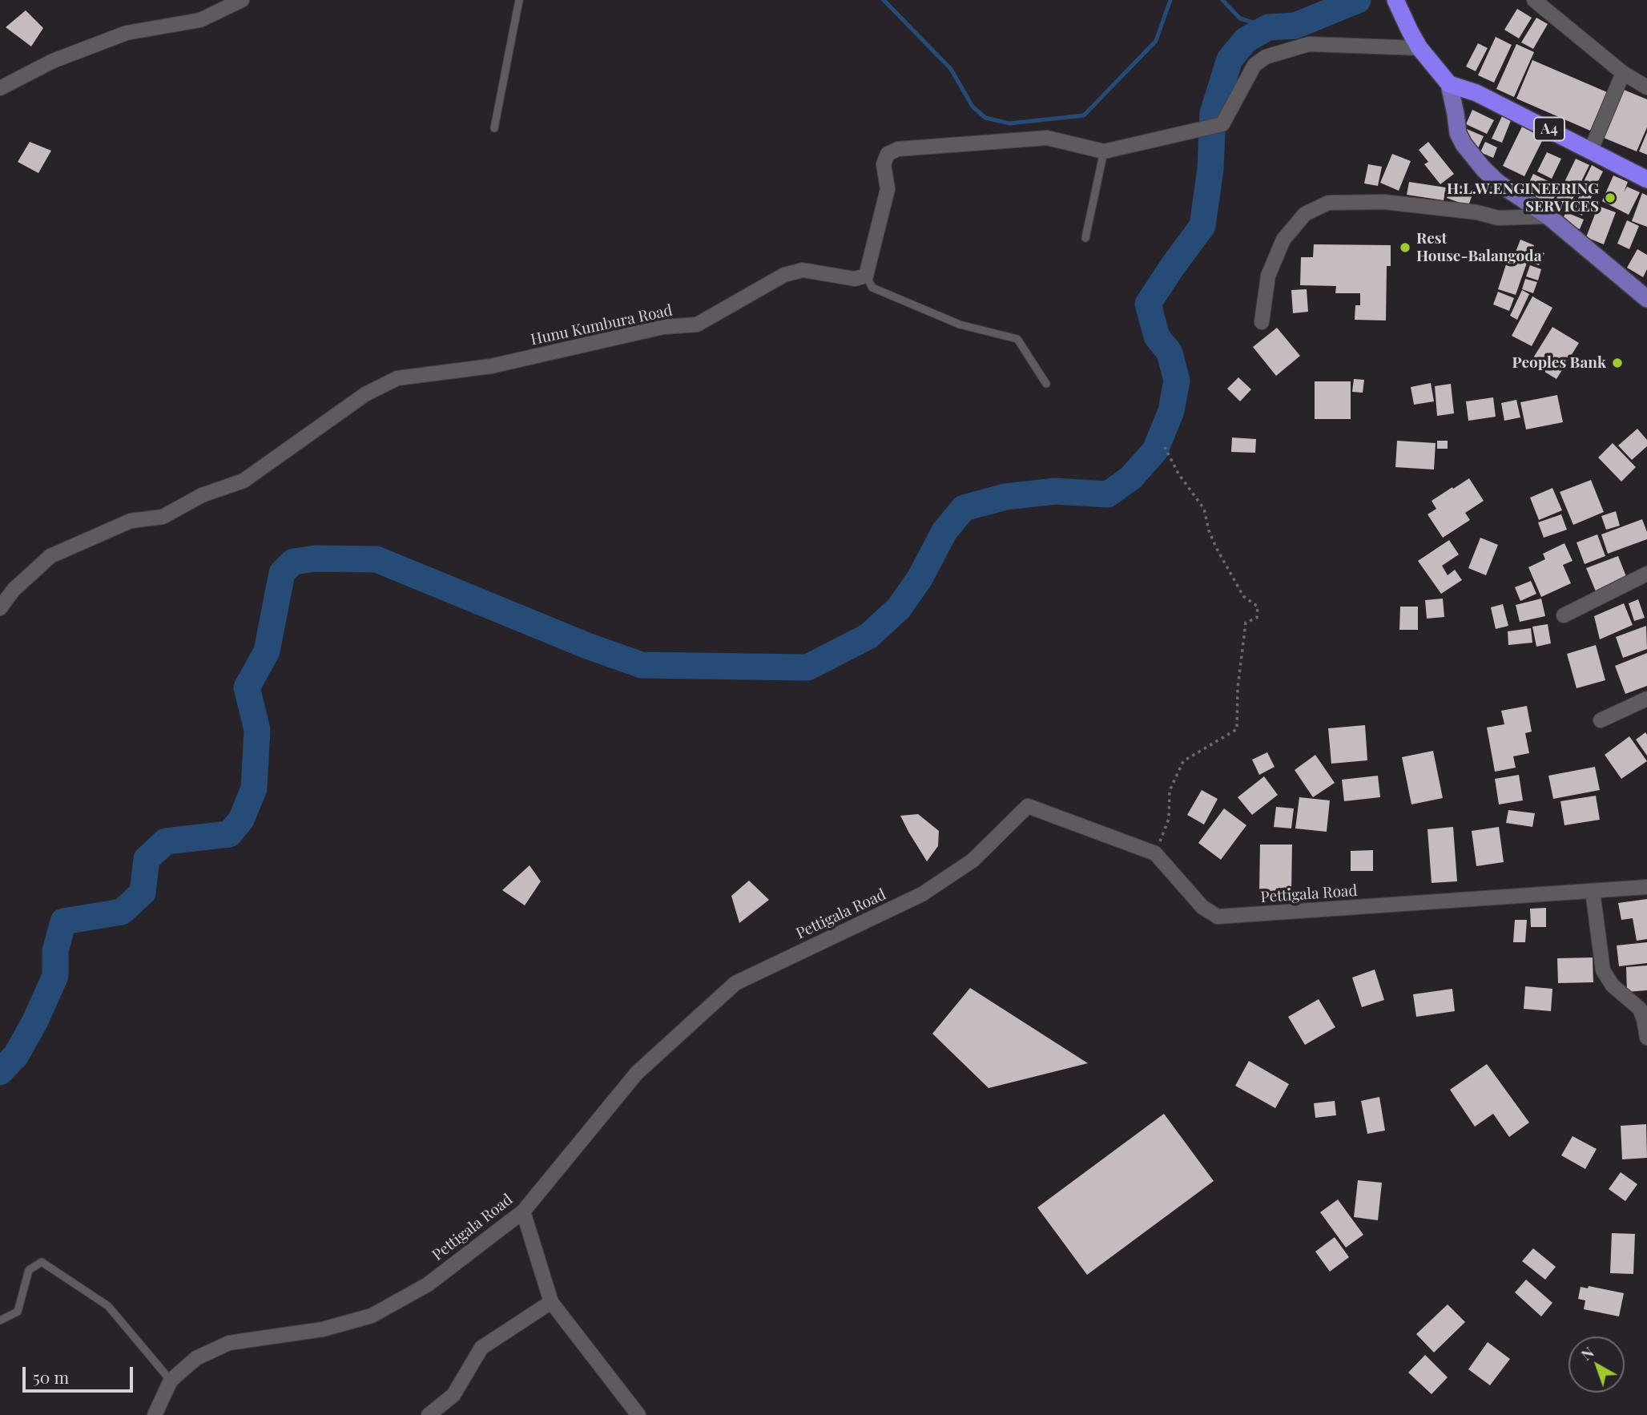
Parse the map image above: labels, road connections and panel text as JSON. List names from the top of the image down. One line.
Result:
{"streets":{"highway":["A4"],"street":["Hunu Kumbura Road","Pettigala Road"]},"places":["H.L.W.ENGINEERING SERVICES","Rest House-Balangoda","Peoples Bank"],"scale_bar":"50 m","north":"top left"}
